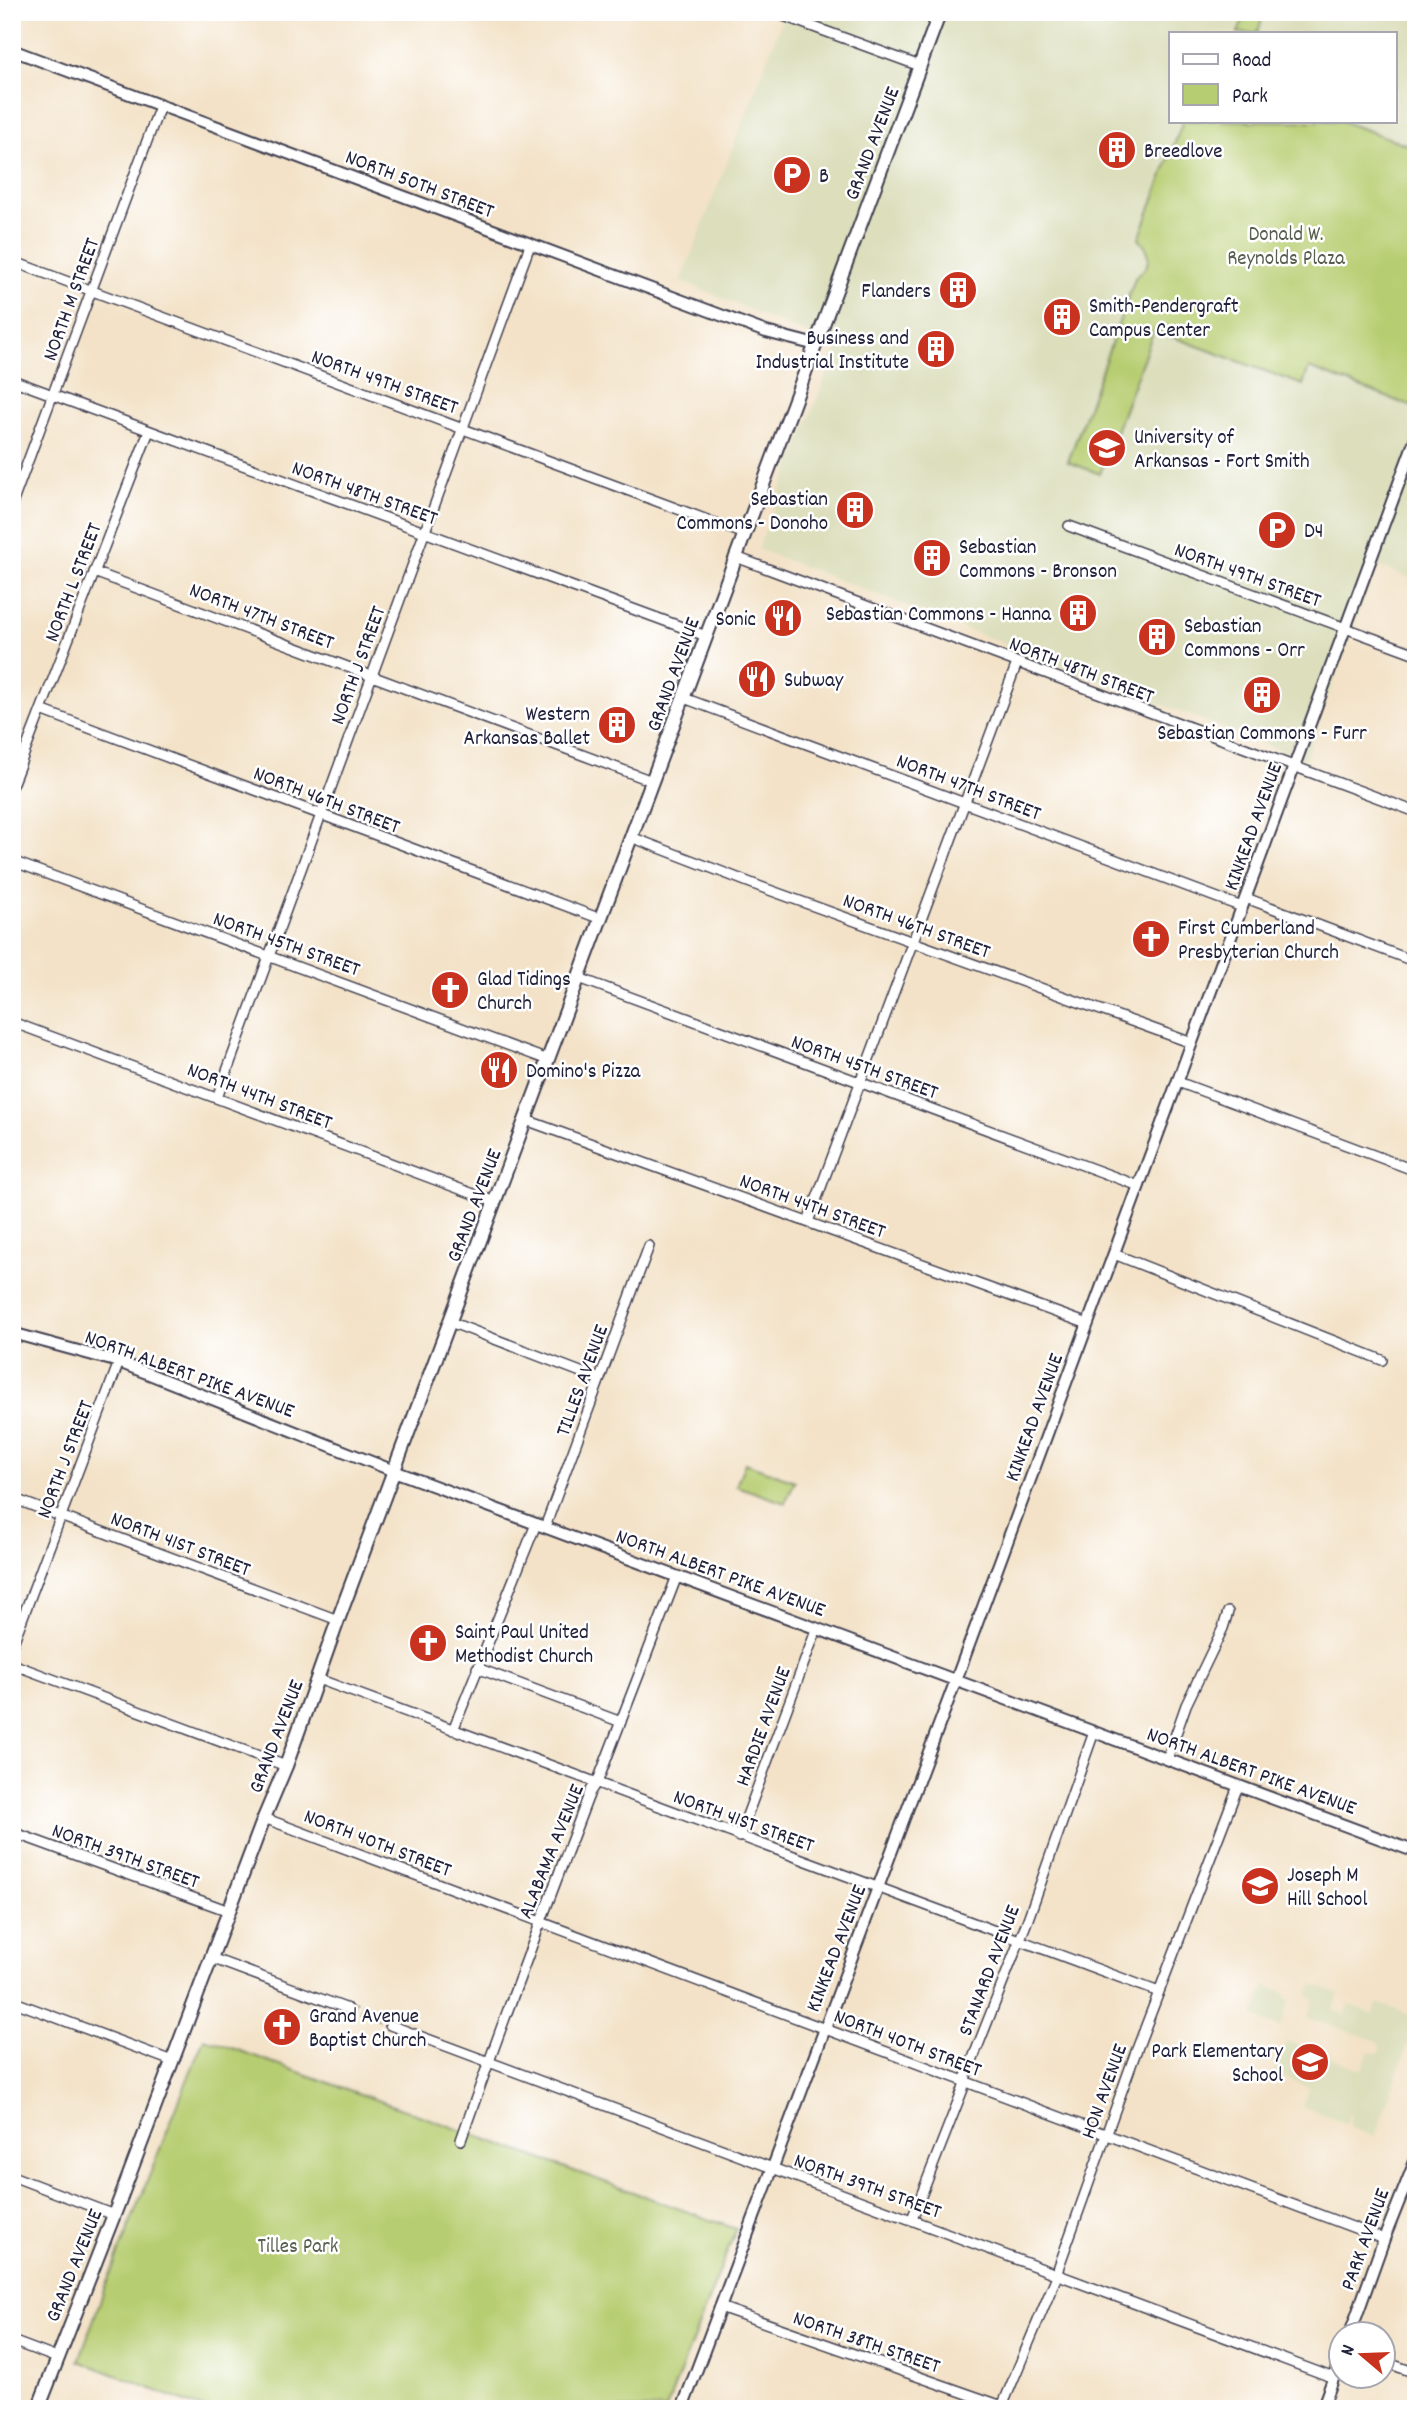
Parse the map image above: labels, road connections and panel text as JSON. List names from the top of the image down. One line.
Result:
{"streets":{"main road":["GRAND AVENUE"],"street":["NORTH 50TH STREET","NORTH M STREET","NORTH 49TH STREET","NORTH 48TH STREET","NORTH L STREET","NORTH 47TH STREET","NORTH J STREET","NORTH 46TH STREET","KINKEAD AVENUE","NORTH 45TH STREET","NORTH 44TH STREET","NORTH ALBERT PIKE AVENUE","TILLES AVENUE","NORTH 41ST STREET","HARDIE AVENUE","NORTH 40TH STREET","ALABAMA AVENUE","NORTH 39TH STREET","STANARD AVENUE","HON AVENUE","PARK AVENUE","NORTH 38TH STREET"]},"crossings":[["GRAND AVENUE","NORTH 50TH STREET"],["GRAND AVENUE","NORTH 49TH STREET"],["GRAND AVENUE","NORTH 48TH STREET"],["GRAND AVENUE","NORTH 47TH STREET"],["GRAND AVENUE","NORTH 46TH STREET"],["GRAND AVENUE","NORTH 45TH STREET"],["GRAND AVENUE","NORTH 44TH STREET"],["GRAND AVENUE","NORTH ALBERT PIKE AVENUE"],["GRAND AVENUE","NORTH 41ST STREET"],["GRAND AVENUE","NORTH 40TH STREET"],["GRAND AVENUE","NORTH 39TH STREET"],["NORTH 50TH STREET","NORTH M STREET"],["NORTH 50TH STREET","NORTH J STREET"],["NORTH M STREET","NORTH 49TH STREET"],["NORTH M STREET","NORTH 48TH STREET"],["NORTH 49TH STREET","NORTH J STREET"],["NORTH 49TH STREET","KINKEAD AVENUE"],["NORTH 48TH STREET","NORTH L STREET"],["NORTH 48TH STREET","NORTH J STREET"],["NORTH 48TH STREET","KINKEAD AVENUE"],["NORTH L STREET","NORTH 47TH STREET"],["NORTH L STREET","NORTH 46TH STREET"],["NORTH 47TH STREET","NORTH J STREET"],["NORTH 47TH STREET","KINKEAD AVENUE"],["NORTH J STREET","NORTH 46TH STREET"],["NORTH J STREET","NORTH 45TH STREET"],["NORTH J STREET","NORTH 44TH STREET"],["NORTH J STREET","NORTH ALBERT PIKE AVENUE"],["NORTH J STREET","NORTH 41ST STREET"],["NORTH 46TH STREET","KINKEAD AVENUE"],["KINKEAD AVENUE","NORTH 45TH STREET"],["KINKEAD AVENUE","NORTH 44TH STREET"],["KINKEAD AVENUE","NORTH ALBERT PIKE AVENUE"],["KINKEAD AVENUE","NORTH 41ST STREET"],["KINKEAD AVENUE","NORTH 40TH STREET"],["KINKEAD AVENUE","NORTH 39TH STREET"],["KINKEAD AVENUE","NORTH 38TH STREET"],["NORTH ALBERT PIKE AVENUE","TILLES AVENUE"],["NORTH ALBERT PIKE AVENUE","HARDIE AVENUE"],["NORTH ALBERT PIKE AVENUE","ALABAMA AVENUE"],["NORTH ALBERT PIKE AVENUE","STANARD AVENUE"],["NORTH ALBERT PIKE AVENUE","HON AVENUE"],["TILLES AVENUE","NORTH 41ST STREET"],["NORTH 41ST STREET","HARDIE AVENUE"],["NORTH 41ST STREET","ALABAMA AVENUE"],["NORTH 41ST STREET","STANARD AVENUE"],["NORTH 41ST STREET","HON AVENUE"],["NORTH 40TH STREET","ALABAMA AVENUE"],["NORTH 40TH STREET","STANARD AVENUE"],["NORTH 40TH STREET","HON AVENUE"],["NORTH 40TH STREET","PARK AVENUE"],["ALABAMA AVENUE","NORTH 39TH STREET"],["NORTH 39TH STREET","STANARD AVENUE"],["NORTH 39TH STREET","HON AVENUE"],["HON AVENUE","NORTH 38TH STREET"]],"parks":["Donald W. Reynolds Plaza","Tilles Park"],"places":{"building":["Breedlove","Flanders","Smith-Pendergraft Campus Center","Business and Industrial Institute","Sebastian Commons - Donoho","Sebastian Commons - Bronson","Sebastian Commons - Hanna","Sebastian Commons - Orr","Sebastian Commons - Furr","Western Arkansas Ballet"],"parking":["B","D4"],"school or university":["University of Arkansas - Fort Smith","Joseph M Hill School","Park Elementary School"],"restaurant":["Sonic","Subway","Domino's Pizza"],"church":["First Cumberland Presbyterian Church","Glad Tidings Church","Saint Paul United Methodist Church","Grand Avenue Baptist Church"]},"legend":["Road","Park"],"north":"left"}
